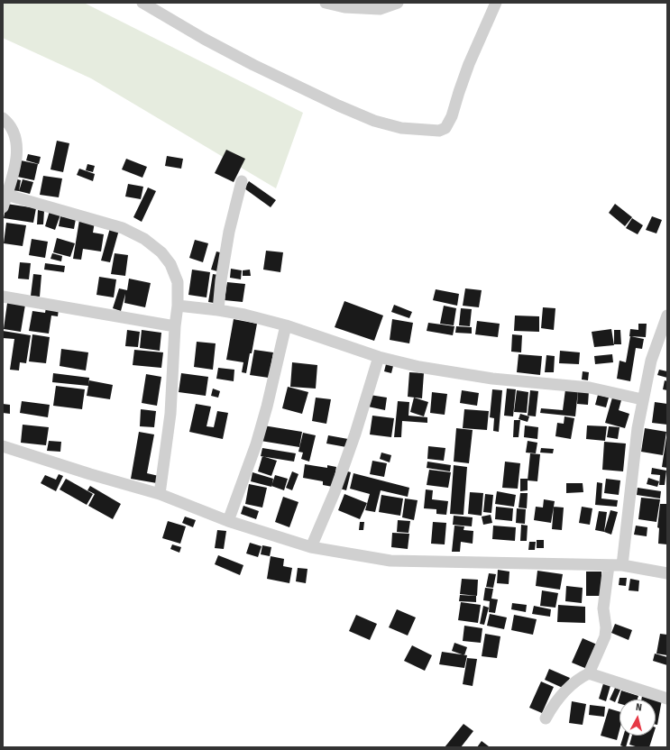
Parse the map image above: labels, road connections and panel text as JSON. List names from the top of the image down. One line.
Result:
{"north":"top"}
